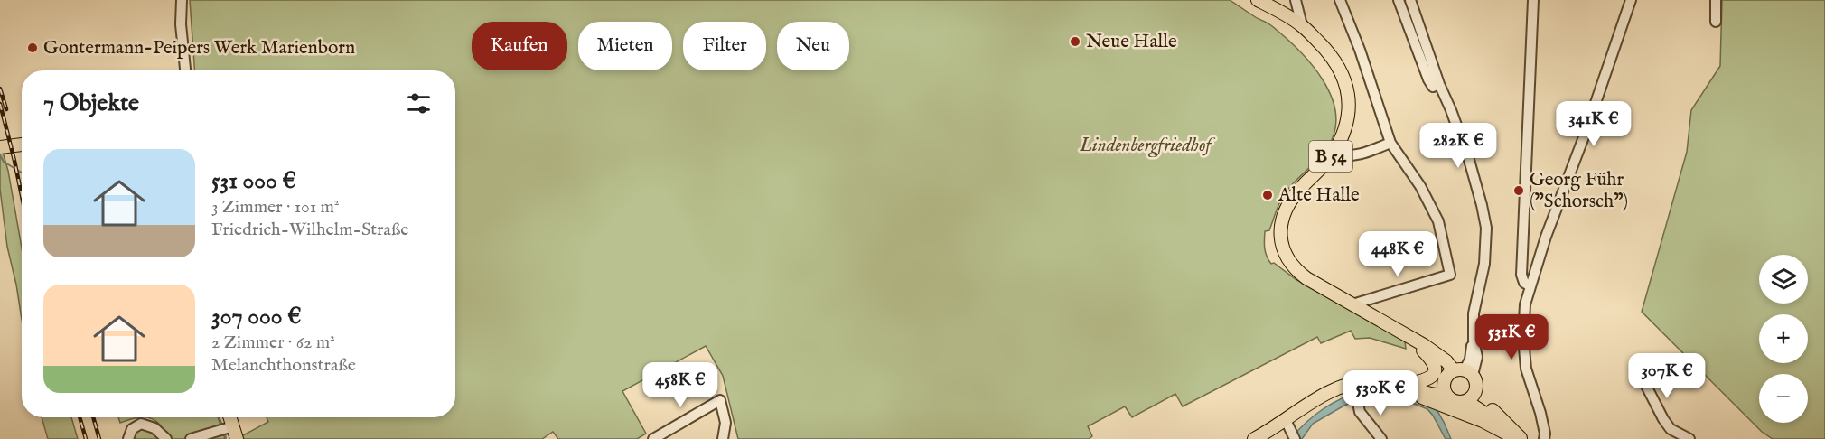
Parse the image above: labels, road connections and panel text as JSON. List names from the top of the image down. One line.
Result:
{"streets":{"main road":["B 54"]},"parks":["Lindenbergfriedhof"],"places":["Neue Halle","Gontermann-Peipers Werk Marienborn","Georg Führ (\"Schorsch\")","Alte Halle"],"page":{"chip":["Kaufen","Mieten","Filter","Neu"],"heading":"7 Objekte","price":["341K €","282K €","448K €","531K €","307K €","458K €","530K €"],"list":[{"name":"531 000 €","note":"3 Zimmer · 101 m² · Friedrich-Wilhelm-Straße"},{"name":"307 000 €","note":"2 Zimmer · 62 m² · Melanchthonstraße"}],"map_buttons":["+","−"]}}
